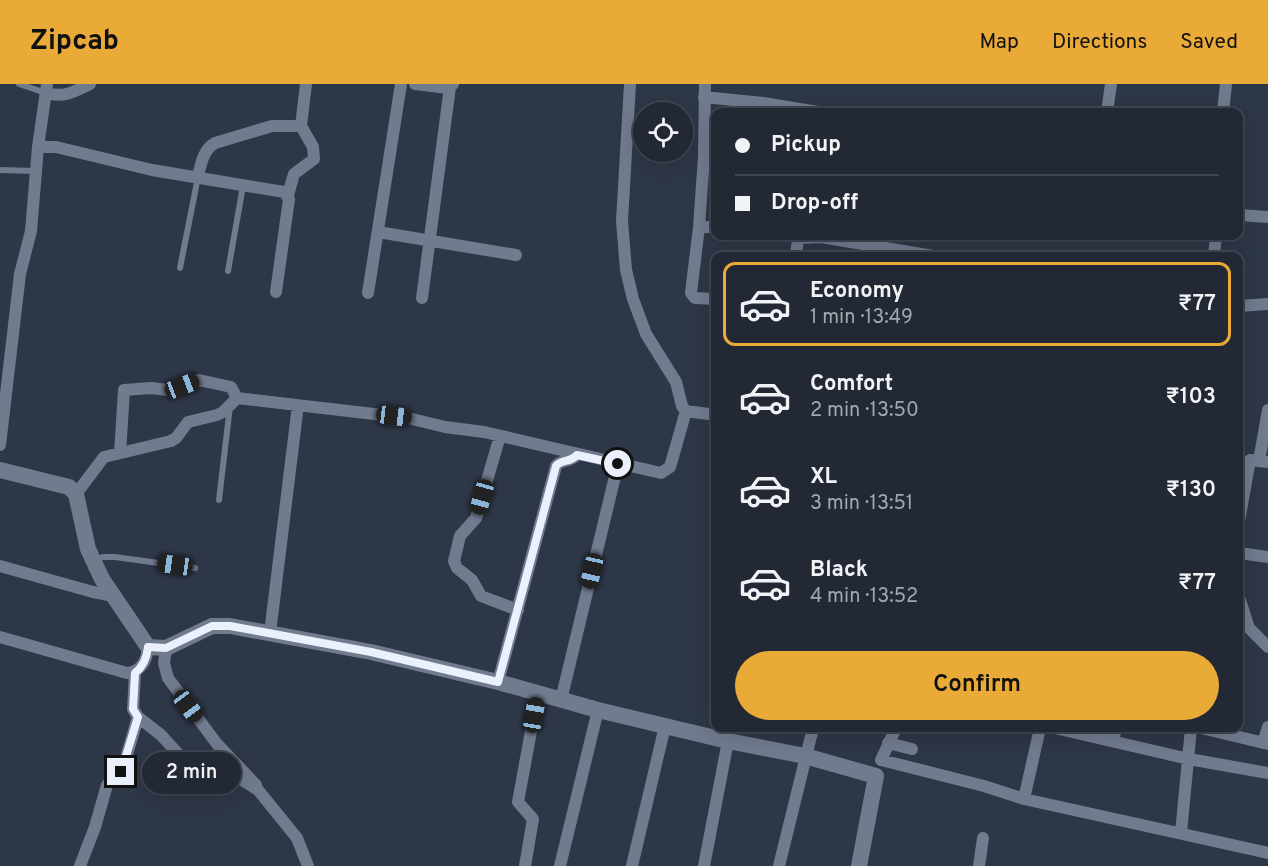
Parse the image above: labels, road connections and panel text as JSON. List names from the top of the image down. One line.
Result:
{"page":{"header":"Zipcab","nav":["Map","Directions","Saved"],"banner":["Pickup","Drop-off"],"list":[{"name":"Economy","note":"1 min · 13:49","value":"₹77"},{"name":"Comfort","note":"2 min · 13:50","value":"₹103"},{"name":"XL","note":"3 min · 13:51","value":"₹130"},{"name":"Black","note":"4 min · 13:52","value":"₹77"}],"buttons":"Confirm","bubble":"2 min"}}
